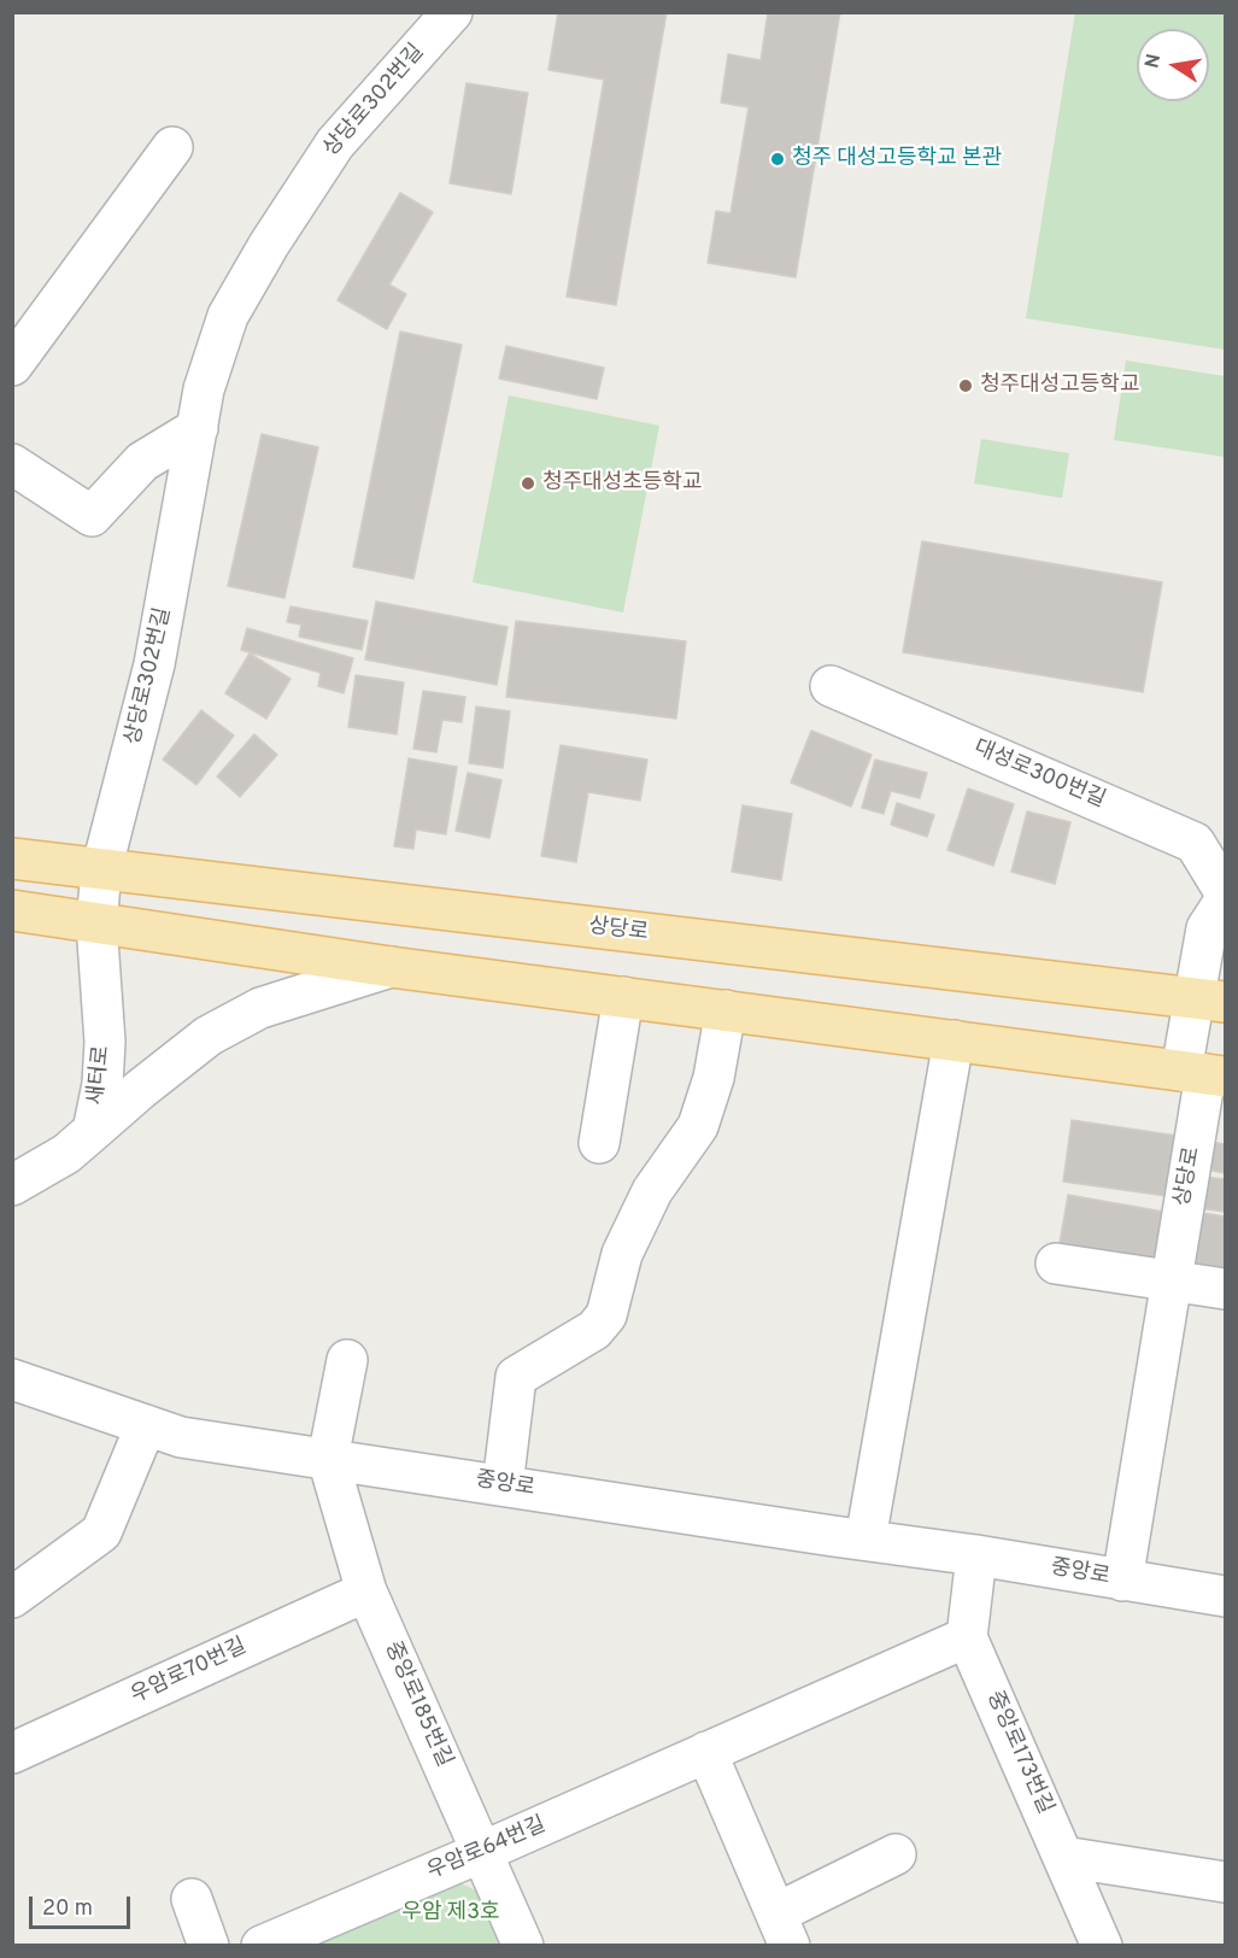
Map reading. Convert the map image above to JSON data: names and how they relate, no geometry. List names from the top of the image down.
{
  "streets": {
    "main road": ["상당로"],
    "street": [
      "상당로302번길",
      "대성로300번길",
      "새터로",
      "중앙로",
      "우암로70번길",
      "중앙로185번길",
      "중앙로173번길",
      "우암로64번길"
    ]
  },
  "crossings": [
    ["상당로302번길", "상당로"],
    ["상당로302번길", "새터로"],
    ["상당로", "중앙로"],
    ["중앙로", "중앙로185번길"],
    ["우암로70번길", "중앙로185번길"],
    ["중앙로185번길", "우암로64번길"],
    ["중앙로173번길", "우암로64번길"]
  ],
  "parks": ["우암 제3호"],
  "places": ["청주 대성고등학교 본관", "청주대성고등학교", "청주대성초등학교"],
  "scale_bar": "20 m",
  "north": "left"
}
